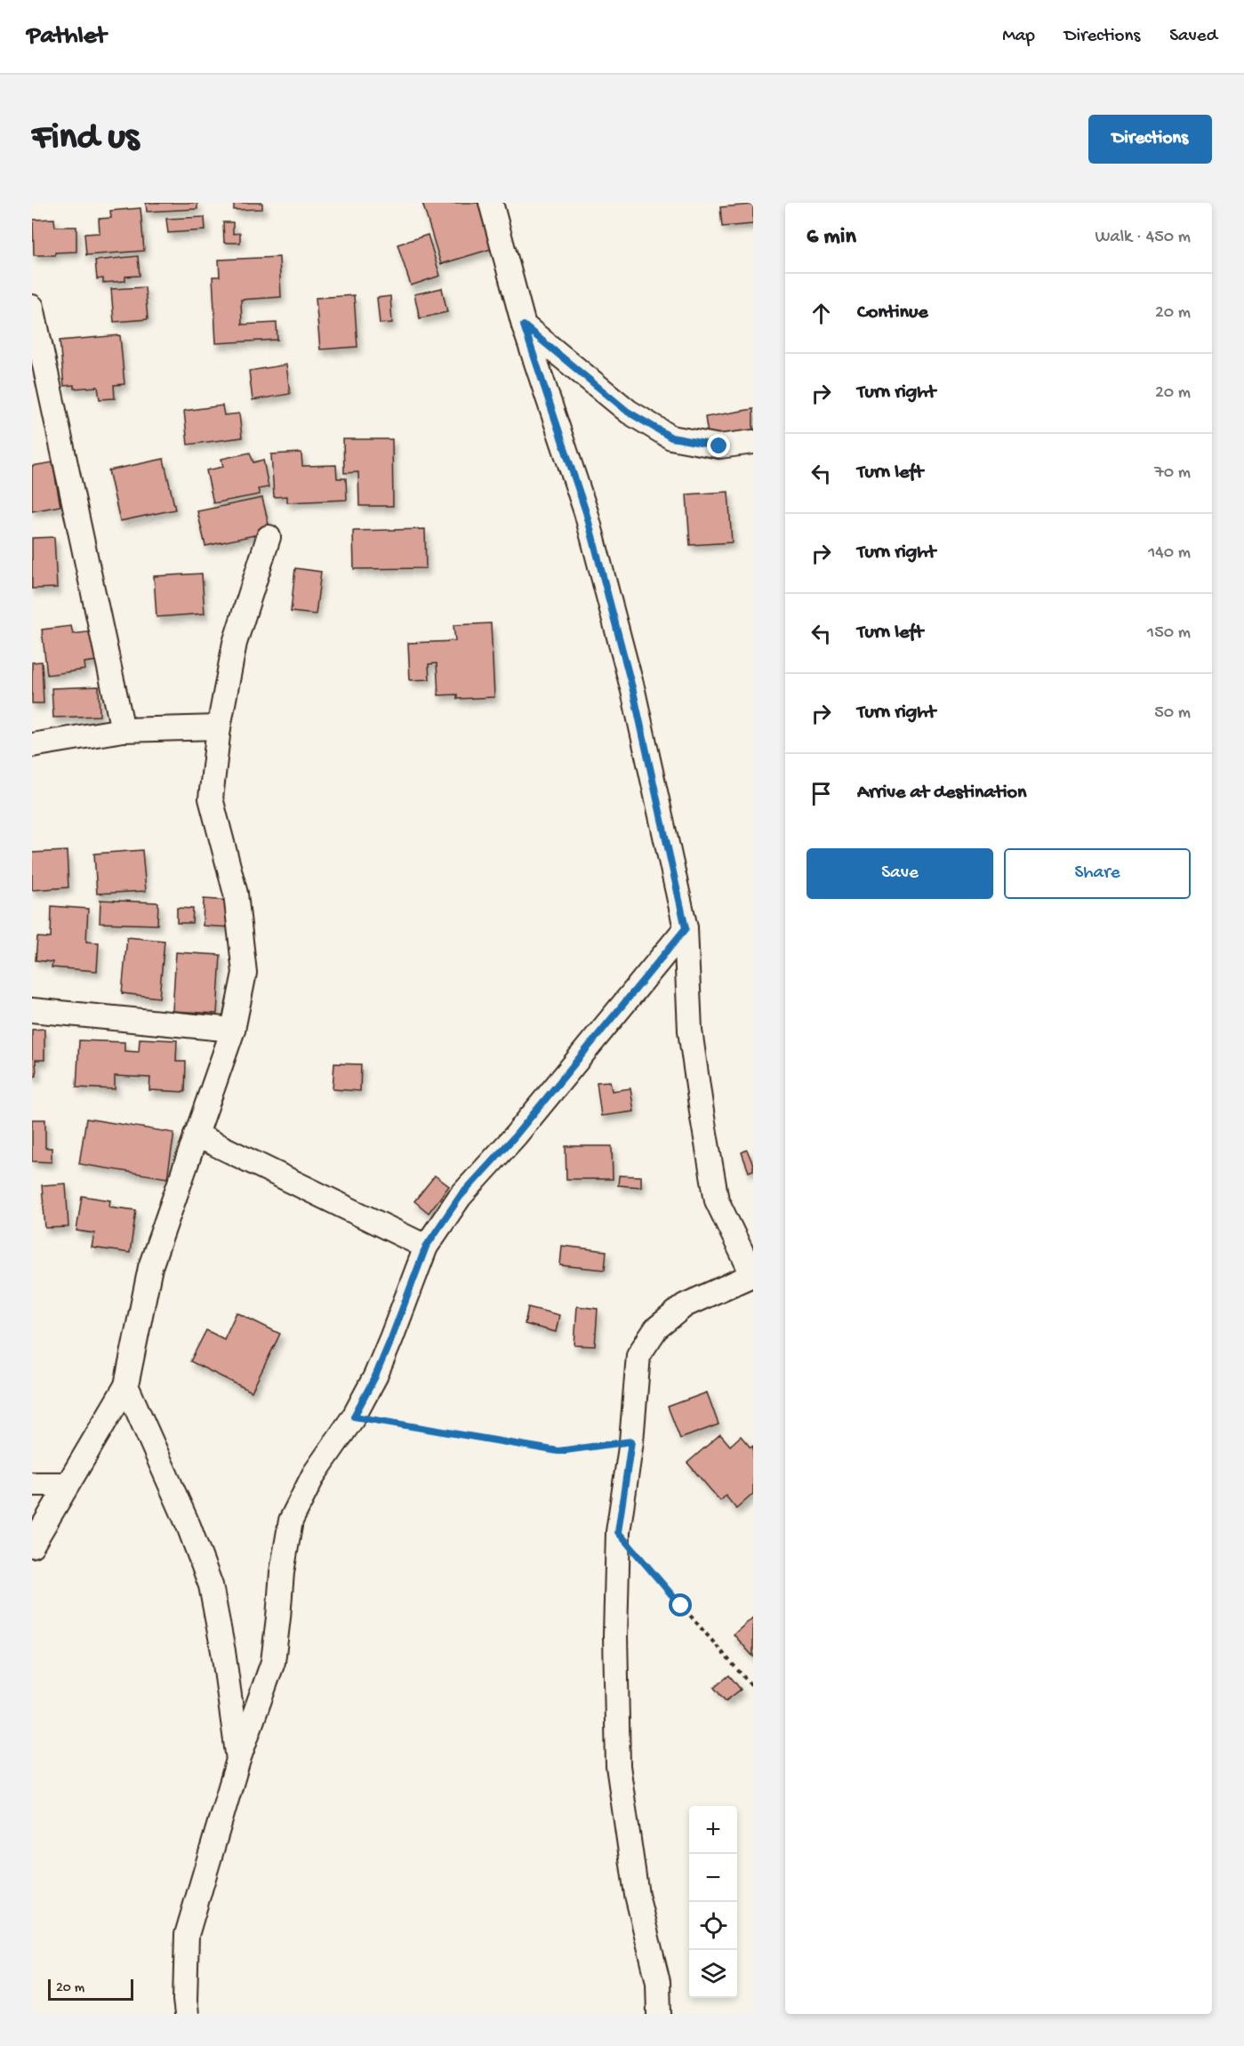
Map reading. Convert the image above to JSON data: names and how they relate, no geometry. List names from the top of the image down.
{
  "scale_bar": "20 m",
  "page": {
    "header": "Pathlet",
    "nav": ["Map", "Directions", "Saved"],
    "buttons": [
      "Directions",
      ["Save", "Share"]
    ],
    "title": "Find us",
    "heading": ["6 min", "Walk · 450 m"],
    "list": [
      ["Continue", "20 m"],
      ["Turn right", "20 m"],
      ["Turn left", "70 m"],
      ["Turn right", "140 m"],
      ["Turn left", "150 m"],
      ["Turn right", "50 m"],
      "Arrive at destination"
    ],
    "map_buttons": ["+", "−"],
    "scale": "20 m"
  }
}
